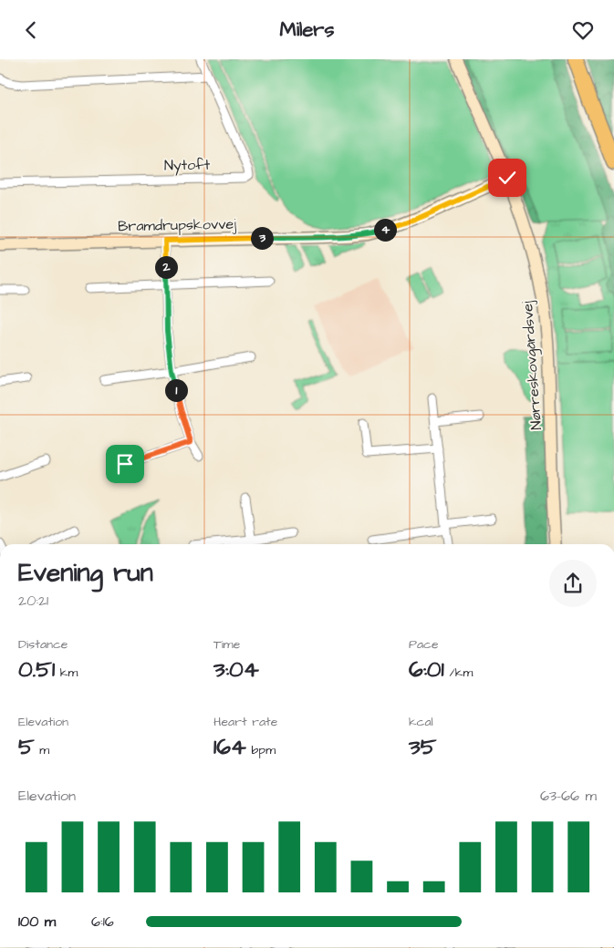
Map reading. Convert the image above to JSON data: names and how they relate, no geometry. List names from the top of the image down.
{
  "streets": {
    "street": ["Nytoft", "Bramdrupskovvej", "Nørreskovgårdsvej"]
  },
  "crossings": [
    ["Bramdrupskovvej", "Nørreskovgårdsvej"]
  ],
  "page": {
    "header": "Milers",
    "pins": [
      "4",
      "3",
      "2",
      "1"
    ],
    "heading": ["Evening run", "20:21"],
    "stats": [
      ["Distance", "0.51 km"],
      ["Time", "3:04"],
      ["Pace", "6:01 /km"],
      ["Elevation", "5 m"],
      ["Heart rate", "164 bpm"],
      ["kcal", "35"]
    ],
    "chart": ["Elevation", "63–66 m"],
    "list": [
      {
        "name": "100 m",
        "note": "6:16"
      }
    ]
  }
}
